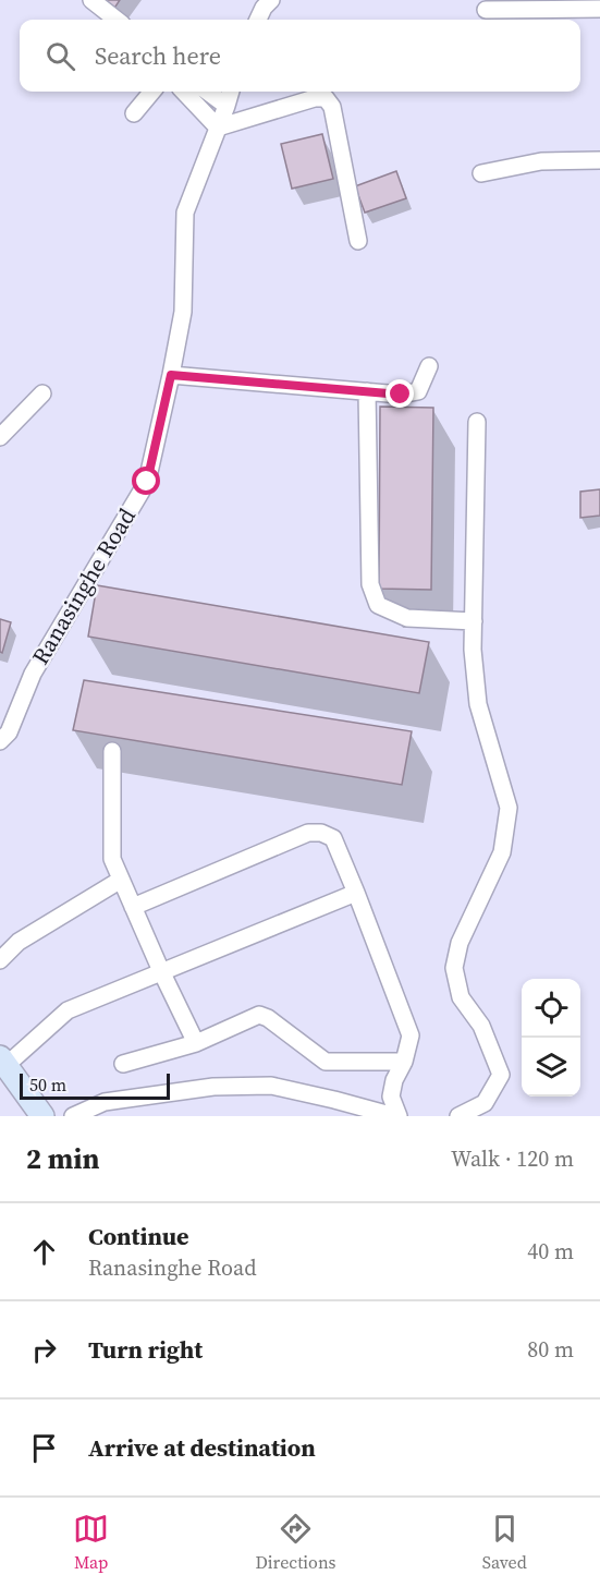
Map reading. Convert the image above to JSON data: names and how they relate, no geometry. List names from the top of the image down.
{
  "streets": {
    "street": ["Ranasinghe Road"]
  },
  "scale_bar": "50 m",
  "page": {
    "search": "Search here",
    "scale": "50 m",
    "heading": ["2 min", "Walk · 120 m"],
    "list": [
      ["Continue", "Ranasinghe Road", "40 m"],
      ["Turn right", "80 m"],
      "Arrive at destination"
    ],
    "nav": ["Map", "Directions", "Saved"]
  }
}
